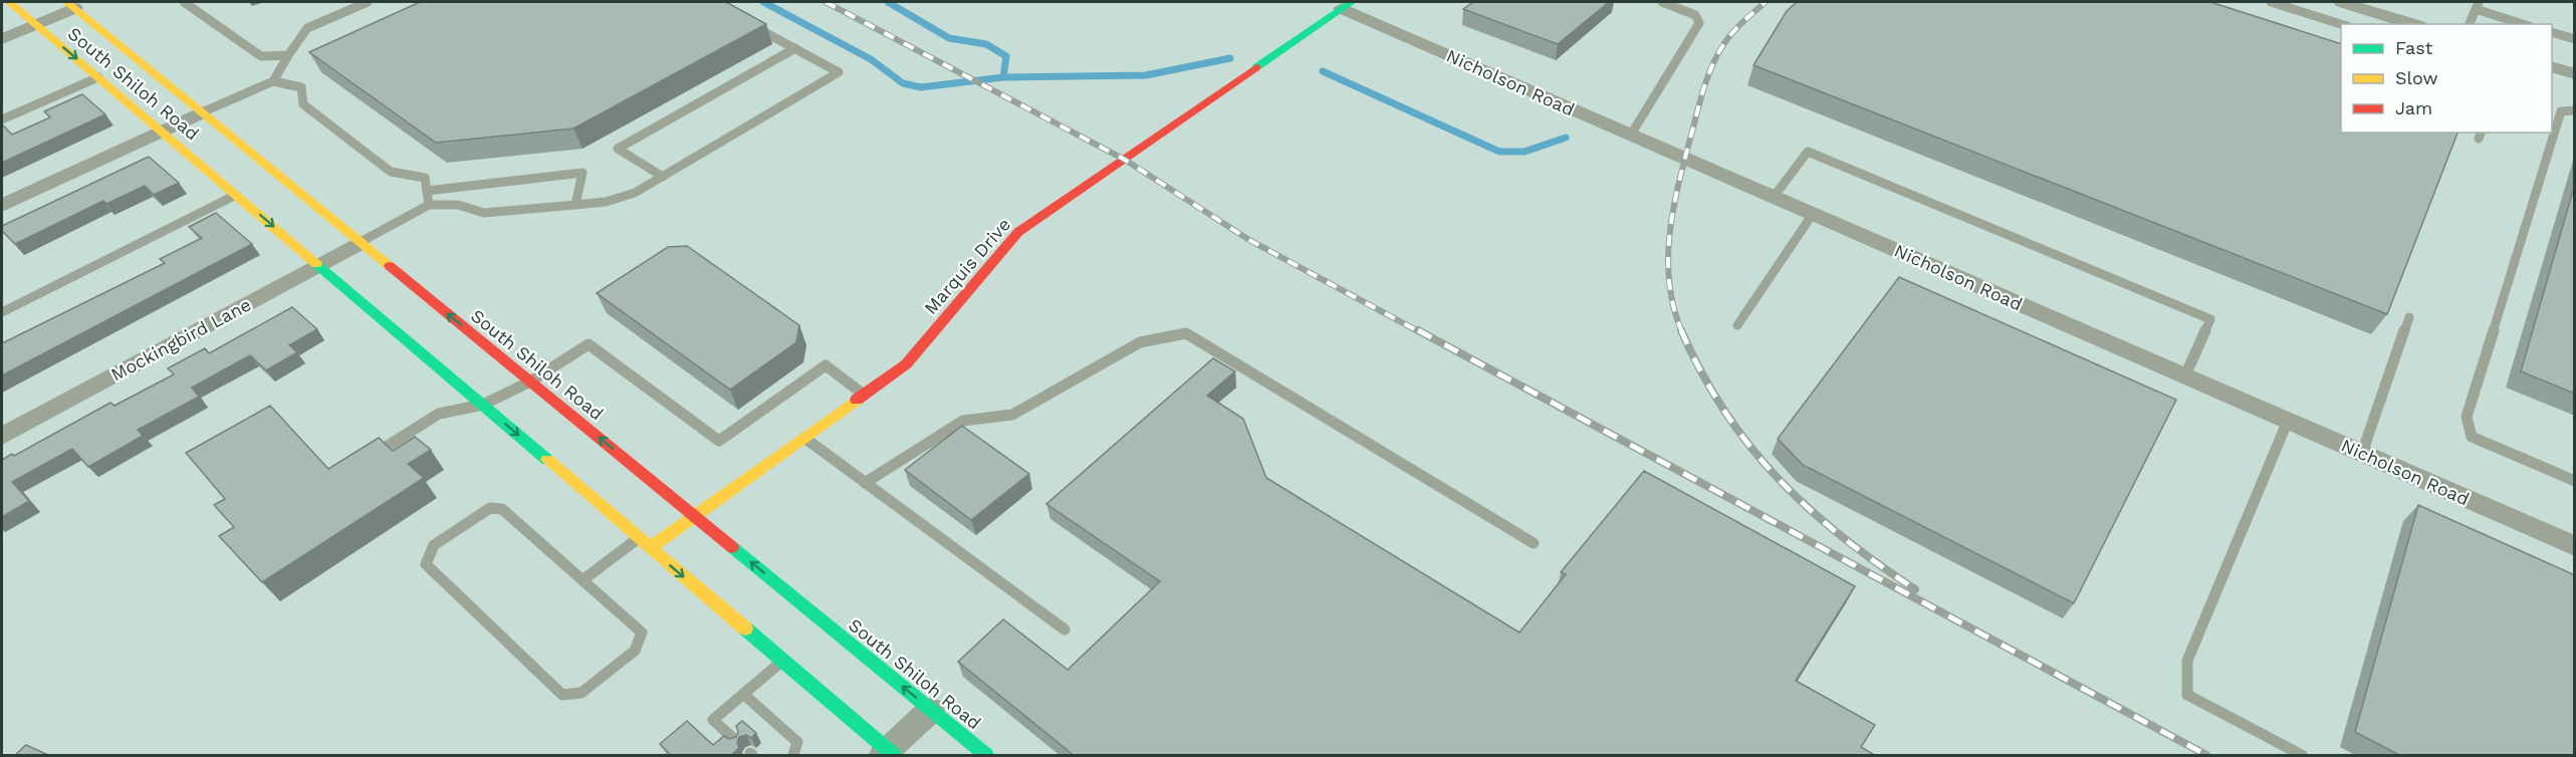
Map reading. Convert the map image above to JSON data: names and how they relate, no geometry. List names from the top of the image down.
{
  "streets": {
    "main road": ["South Shiloh Road", "Marquis Drive"],
    "street": ["Nicholson Road", "Mockingbird Lane"]
  },
  "crossings": [
    ["Nicholson Road", "Marquis Drive"],
    ["South Shiloh Road", "Marquis Drive"],
    ["South Shiloh Road", "Mockingbird Lane"]
  ],
  "legend": ["Fast", "Slow", "Jam"]
}
